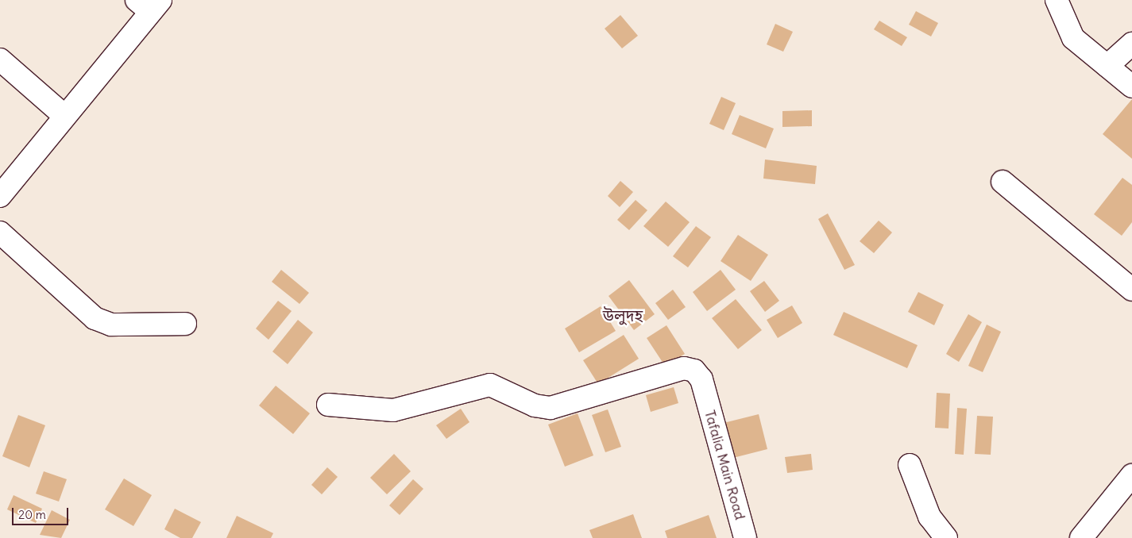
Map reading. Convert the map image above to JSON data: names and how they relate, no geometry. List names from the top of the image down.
{
  "streets": {
    "street": ["Tafalia Main Road"]
  },
  "districts": ["উলুদহ"],
  "scale_bar": "20 m"
}
